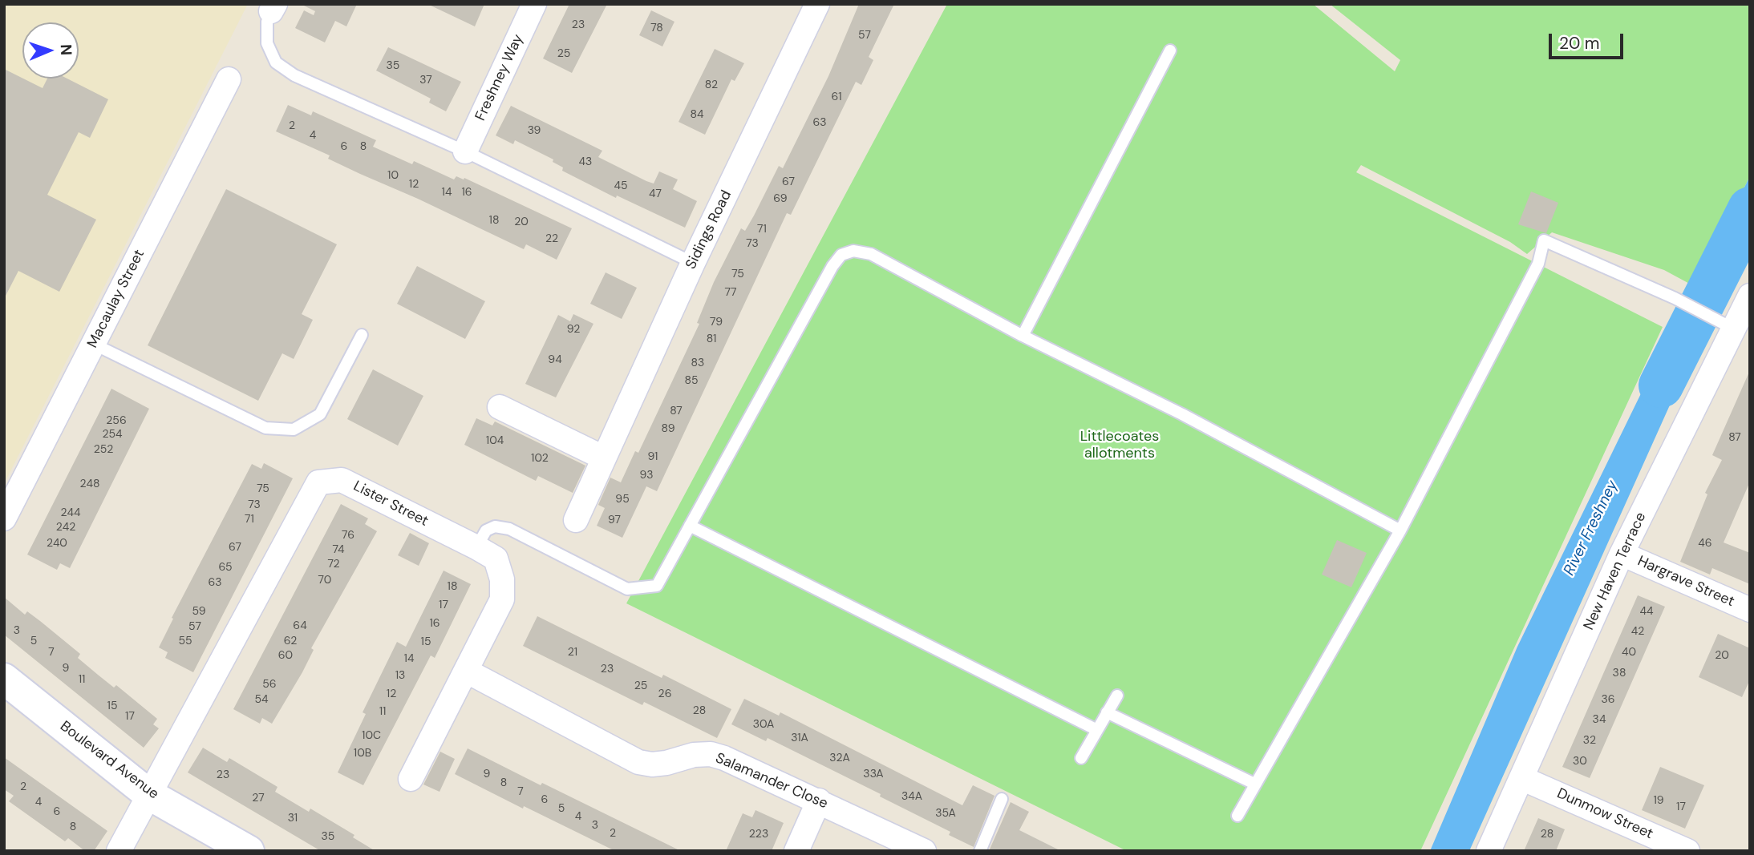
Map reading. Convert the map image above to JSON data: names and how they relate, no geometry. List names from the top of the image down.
{
  "streets": {
    "street": [
      "Freshney Way",
      "Sidings Road",
      "Macaulay Street",
      "Lister Street",
      "New Haven Terrace",
      "Hargrave Street",
      "Boulevard Avenue",
      "Salamander Close",
      "Dunmow Street"
    ]
  },
  "crossings": [
    ["Lister Street", "Boulevard Avenue"],
    ["Lister Street", "Salamander Close"],
    ["New Haven Terrace", "Hargrave Street"],
    ["New Haven Terrace", "Dunmow Street"]
  ],
  "water": ["River Freshney"],
  "parks": ["Littlecoates allotments"],
  "house_numbers": [
    "23",
    "78",
    "57",
    "25",
    "35",
    "37",
    "82",
    "61",
    "84",
    "63",
    "2",
    "39",
    "4",
    "6",
    "8",
    "43",
    "10",
    "67",
    "12",
    "45",
    "14",
    "16",
    "47",
    "69",
    "18",
    "20",
    "71",
    "22",
    "73",
    "75",
    "77",
    "79",
    "92",
    "81",
    "94",
    "83",
    "85",
    "87",
    "256",
    "89",
    "254",
    "87",
    "104",
    "252",
    "91",
    "102",
    "93",
    "248",
    "75",
    "95",
    "73",
    "244",
    "71",
    "97",
    "242",
    "76",
    "240",
    "46",
    "67",
    "74",
    "72",
    "65",
    "70",
    "63",
    "18",
    "17",
    "59",
    "44",
    "16",
    "64",
    "57",
    "3",
    "42",
    "5",
    "55",
    "62",
    "15",
    "7",
    "21",
    "40",
    "60",
    "20",
    "14",
    "9",
    "23",
    "38",
    "13",
    "11",
    "56",
    "25",
    "12",
    "26",
    "54",
    "36",
    "15",
    "28",
    "11",
    "17",
    "34",
    "30A",
    "10C",
    "31A",
    "32",
    "10B",
    "32A",
    "30",
    "9",
    "33A",
    "23",
    "8",
    "2",
    "7",
    "34A",
    "27",
    "6",
    "19",
    "4",
    "17",
    "5",
    "6",
    "35A",
    "4",
    "31",
    "3",
    "8",
    "2",
    "223",
    "28",
    "35"
  ],
  "scale_bar": "20 m",
  "north": "right"
}
